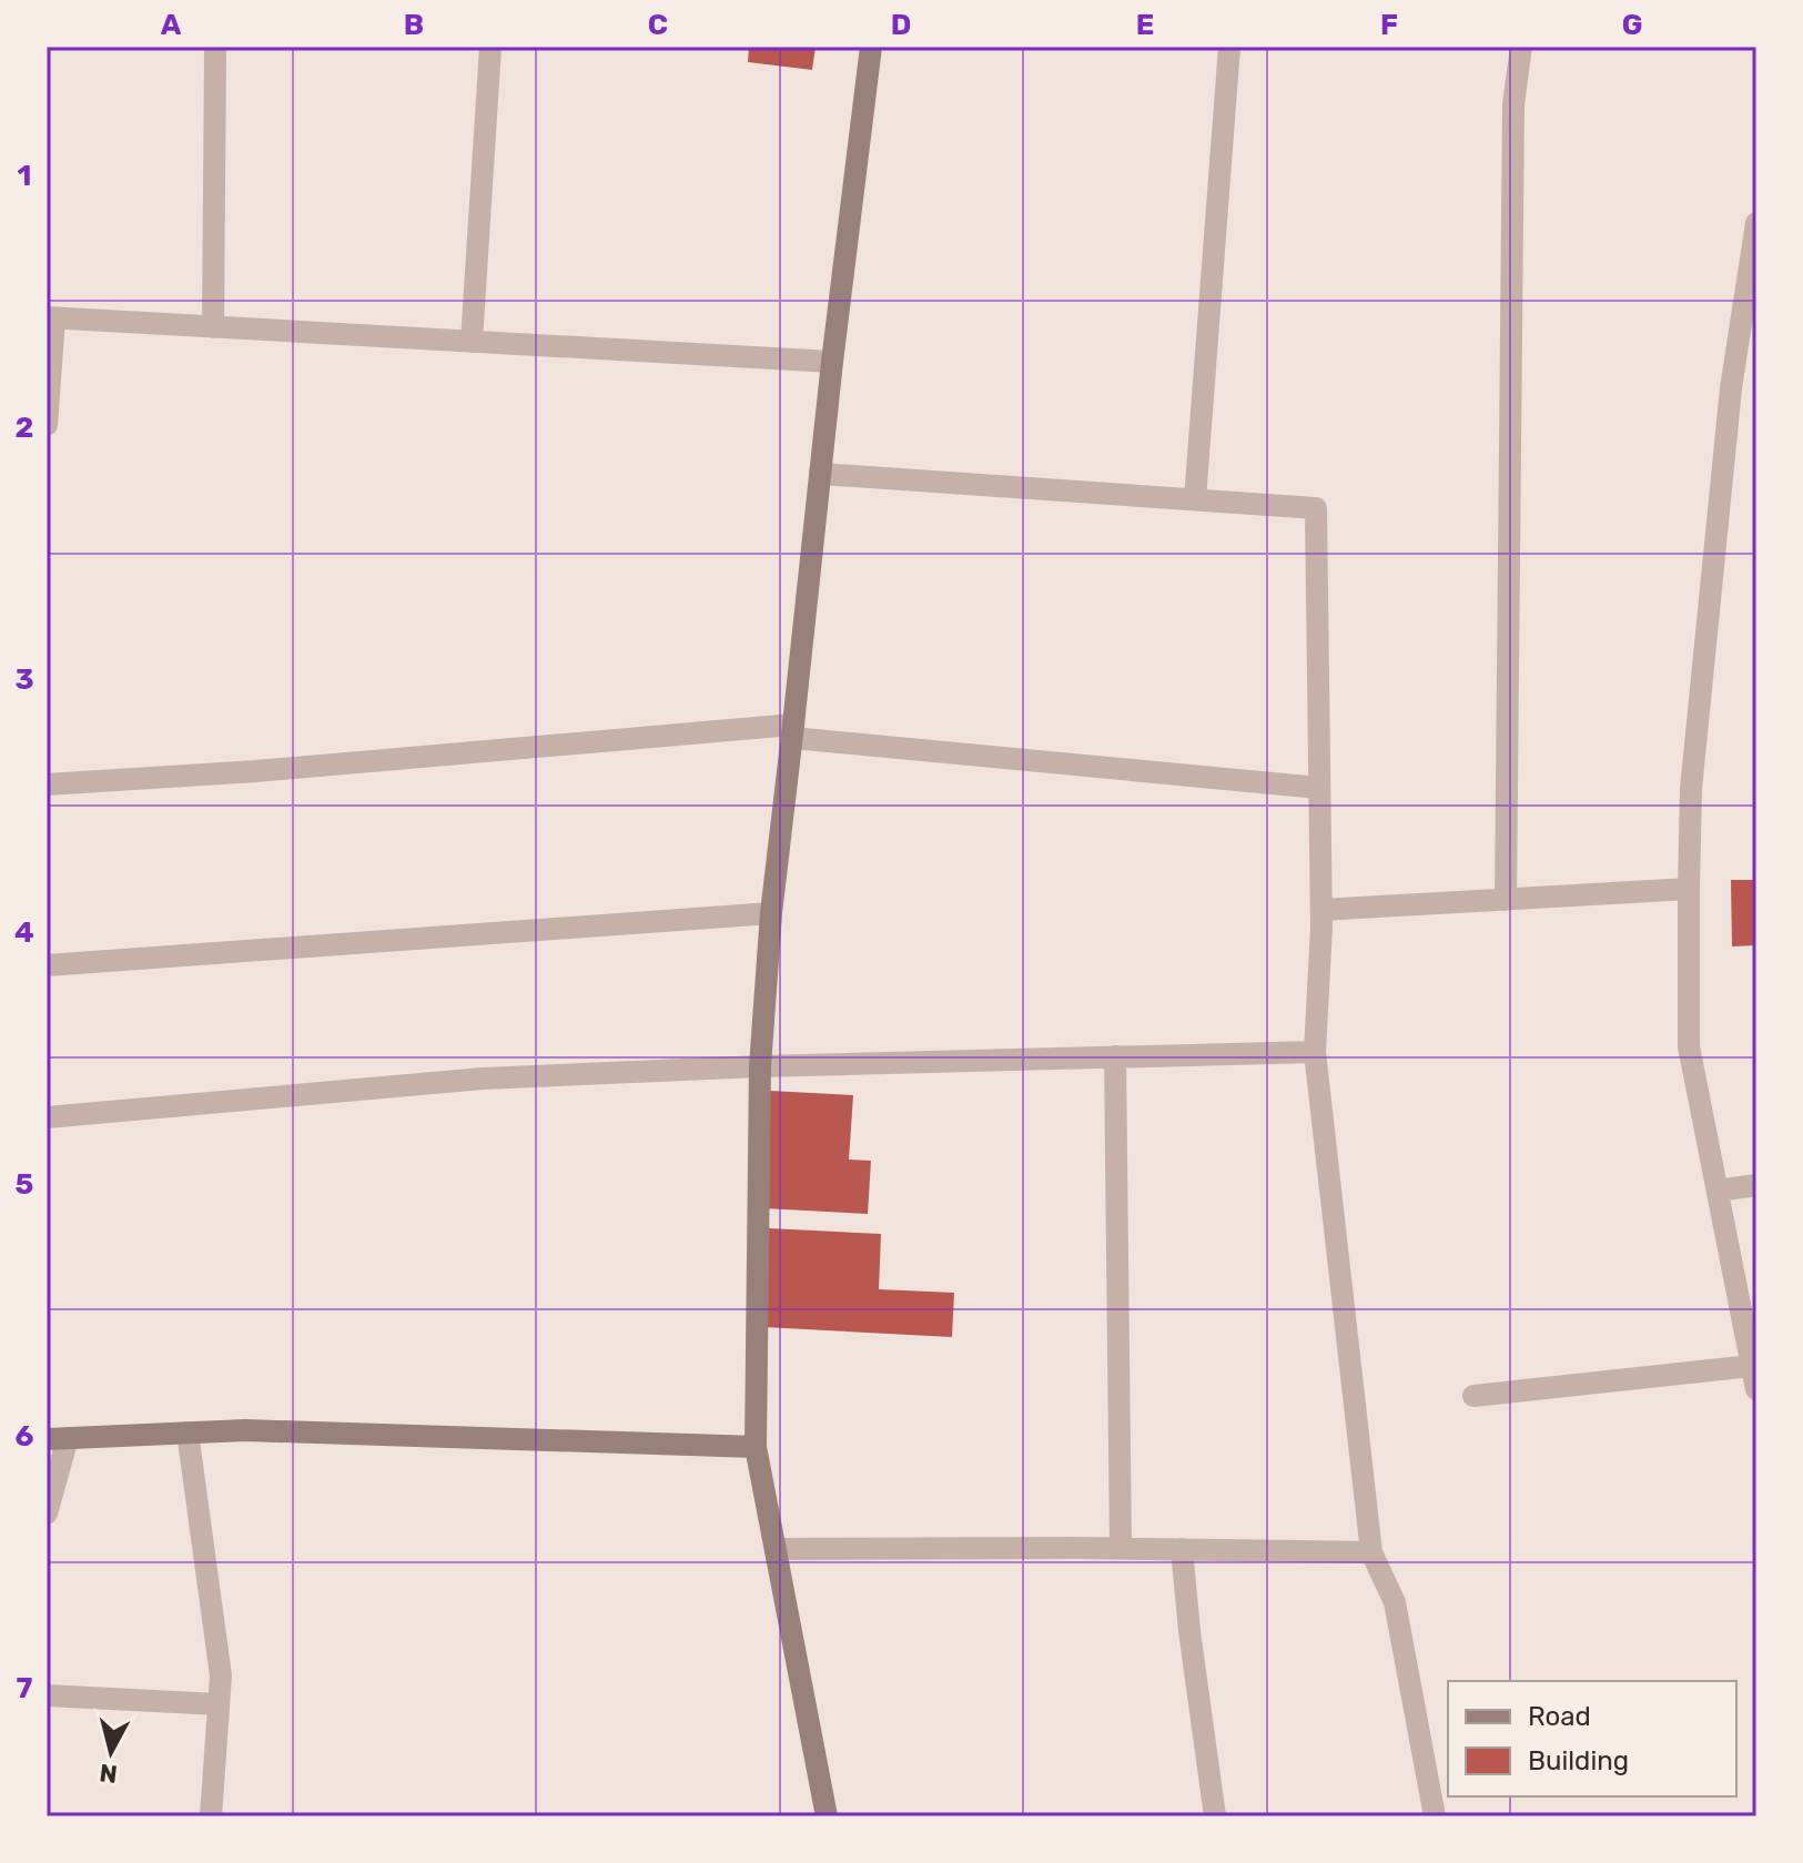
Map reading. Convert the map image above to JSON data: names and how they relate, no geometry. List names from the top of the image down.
{
  "legend": ["Road", "Building"],
  "north": "bottom",
  "grid": {
    "columns": [
      "A",
      "B",
      "C",
      "D",
      "E",
      "F",
      "G"
    ],
    "rows": [
      "1",
      "2",
      "3",
      "4",
      "5",
      "6",
      "7"
    ]
  }
}
